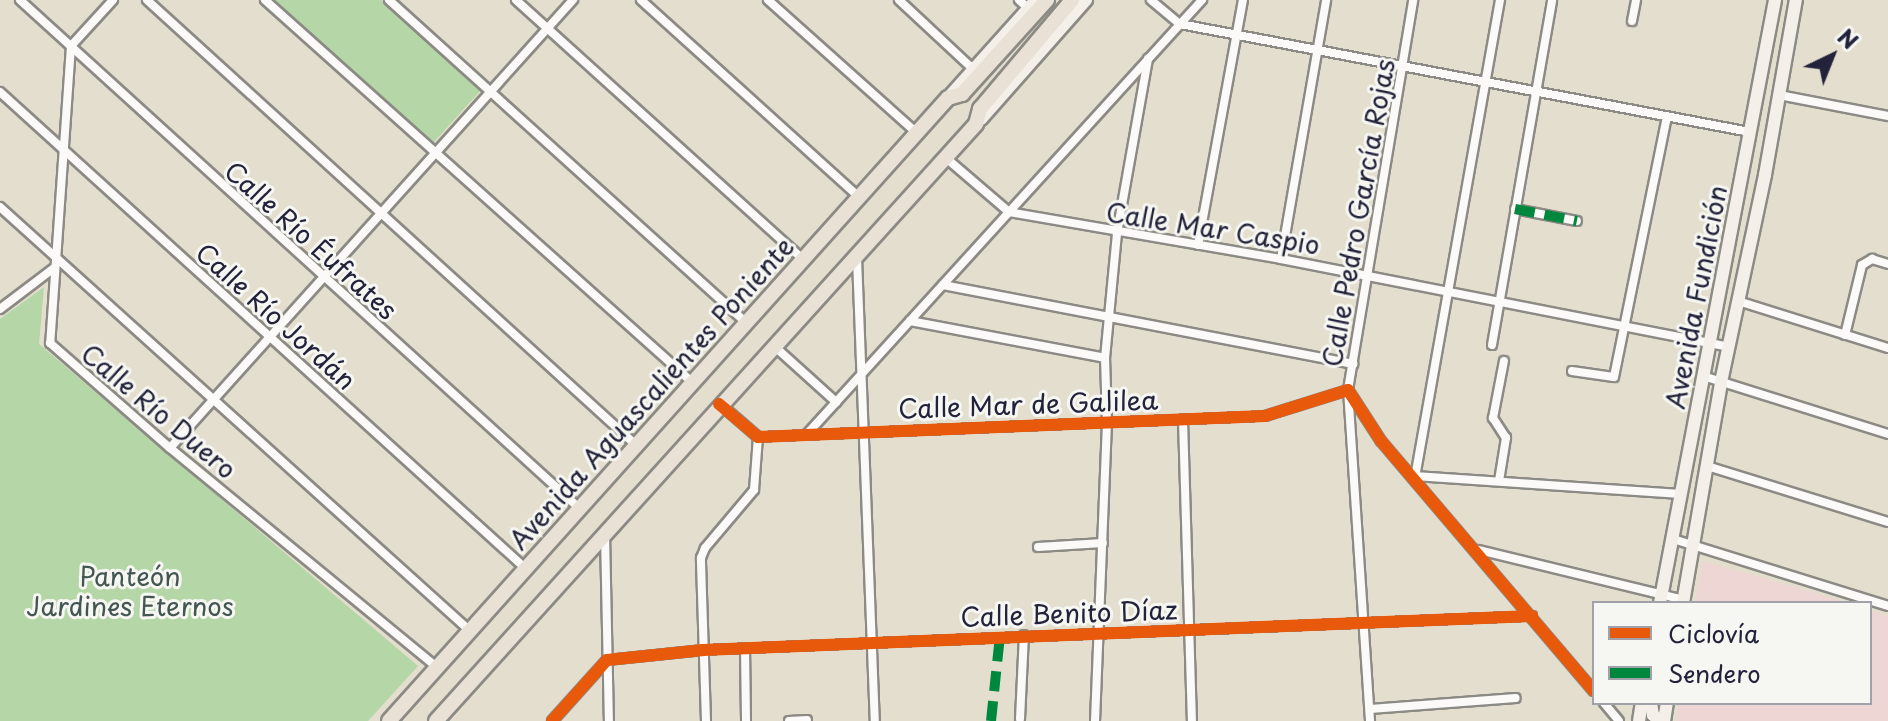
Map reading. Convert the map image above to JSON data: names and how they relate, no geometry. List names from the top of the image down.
{
  "streets": {
    "main road": ["Avenida Aguascalientes Poniente"],
    "street": [
      "Calle Pedro García Rojas",
      "Calle Mar Caspio",
      "Calle Río Éufrates",
      "Avenida Fundición",
      "Calle Río Jordán",
      "Calle Mar de Galilea",
      "Calle Río Duero",
      "Calle Benito Díaz"
    ]
  },
  "crossings": [
    ["Calle Pedro García Rojas", "Calle Mar Caspio"],
    ["Calle Pedro García Rojas", "Calle Mar de Galilea"],
    ["Calle Pedro García Rojas", "Calle Benito Díaz"],
    ["Calle Mar Caspio", "Avenida Fundición"],
    ["Calle Río Éufrates", "Avenida Aguascalientes Poniente"],
    ["Calle Río Éufrates", "Calle Río Duero"],
    ["Calle Río Jordán", "Avenida Aguascalientes Poniente"],
    ["Calle Río Jordán", "Calle Río Duero"],
    ["Avenida Aguascalientes Poniente", "Calle Río Duero"]
  ],
  "parks": ["Panteón Jardines Eternos"],
  "legend": ["Ciclovía", "Sendero"],
  "north": "top right"
}
